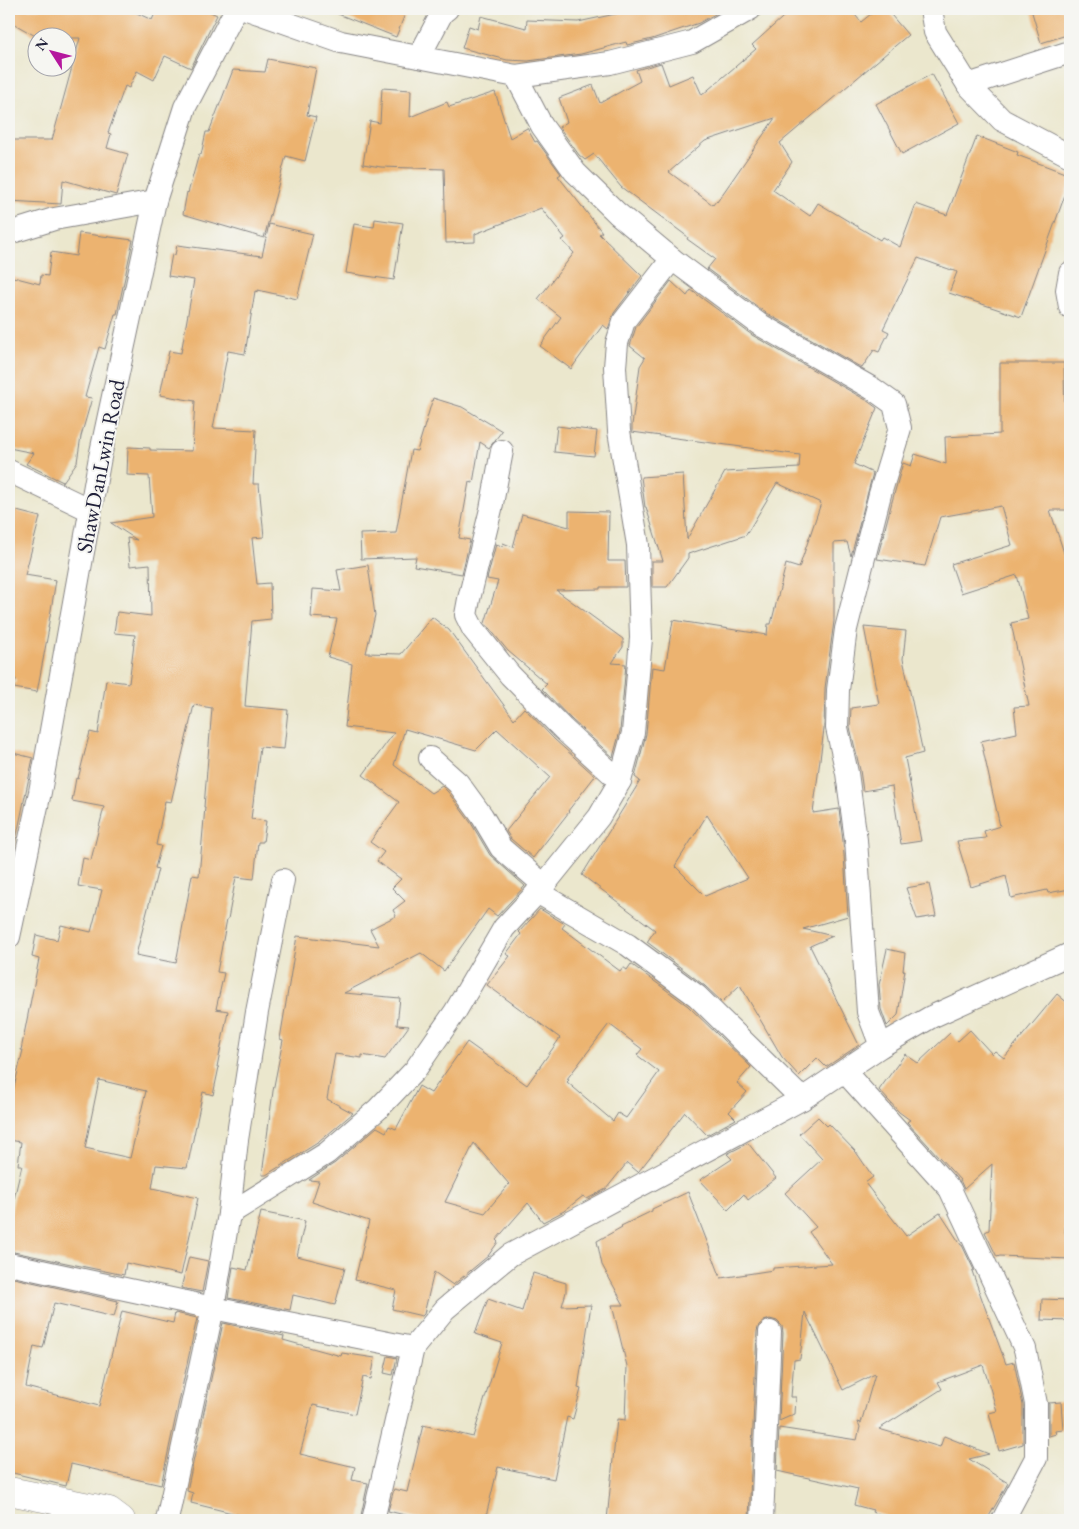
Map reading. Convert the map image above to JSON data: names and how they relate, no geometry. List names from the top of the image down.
{
  "streets": {
    "street": ["ShawDanLwin Road"]
  },
  "north": "top left"
}
